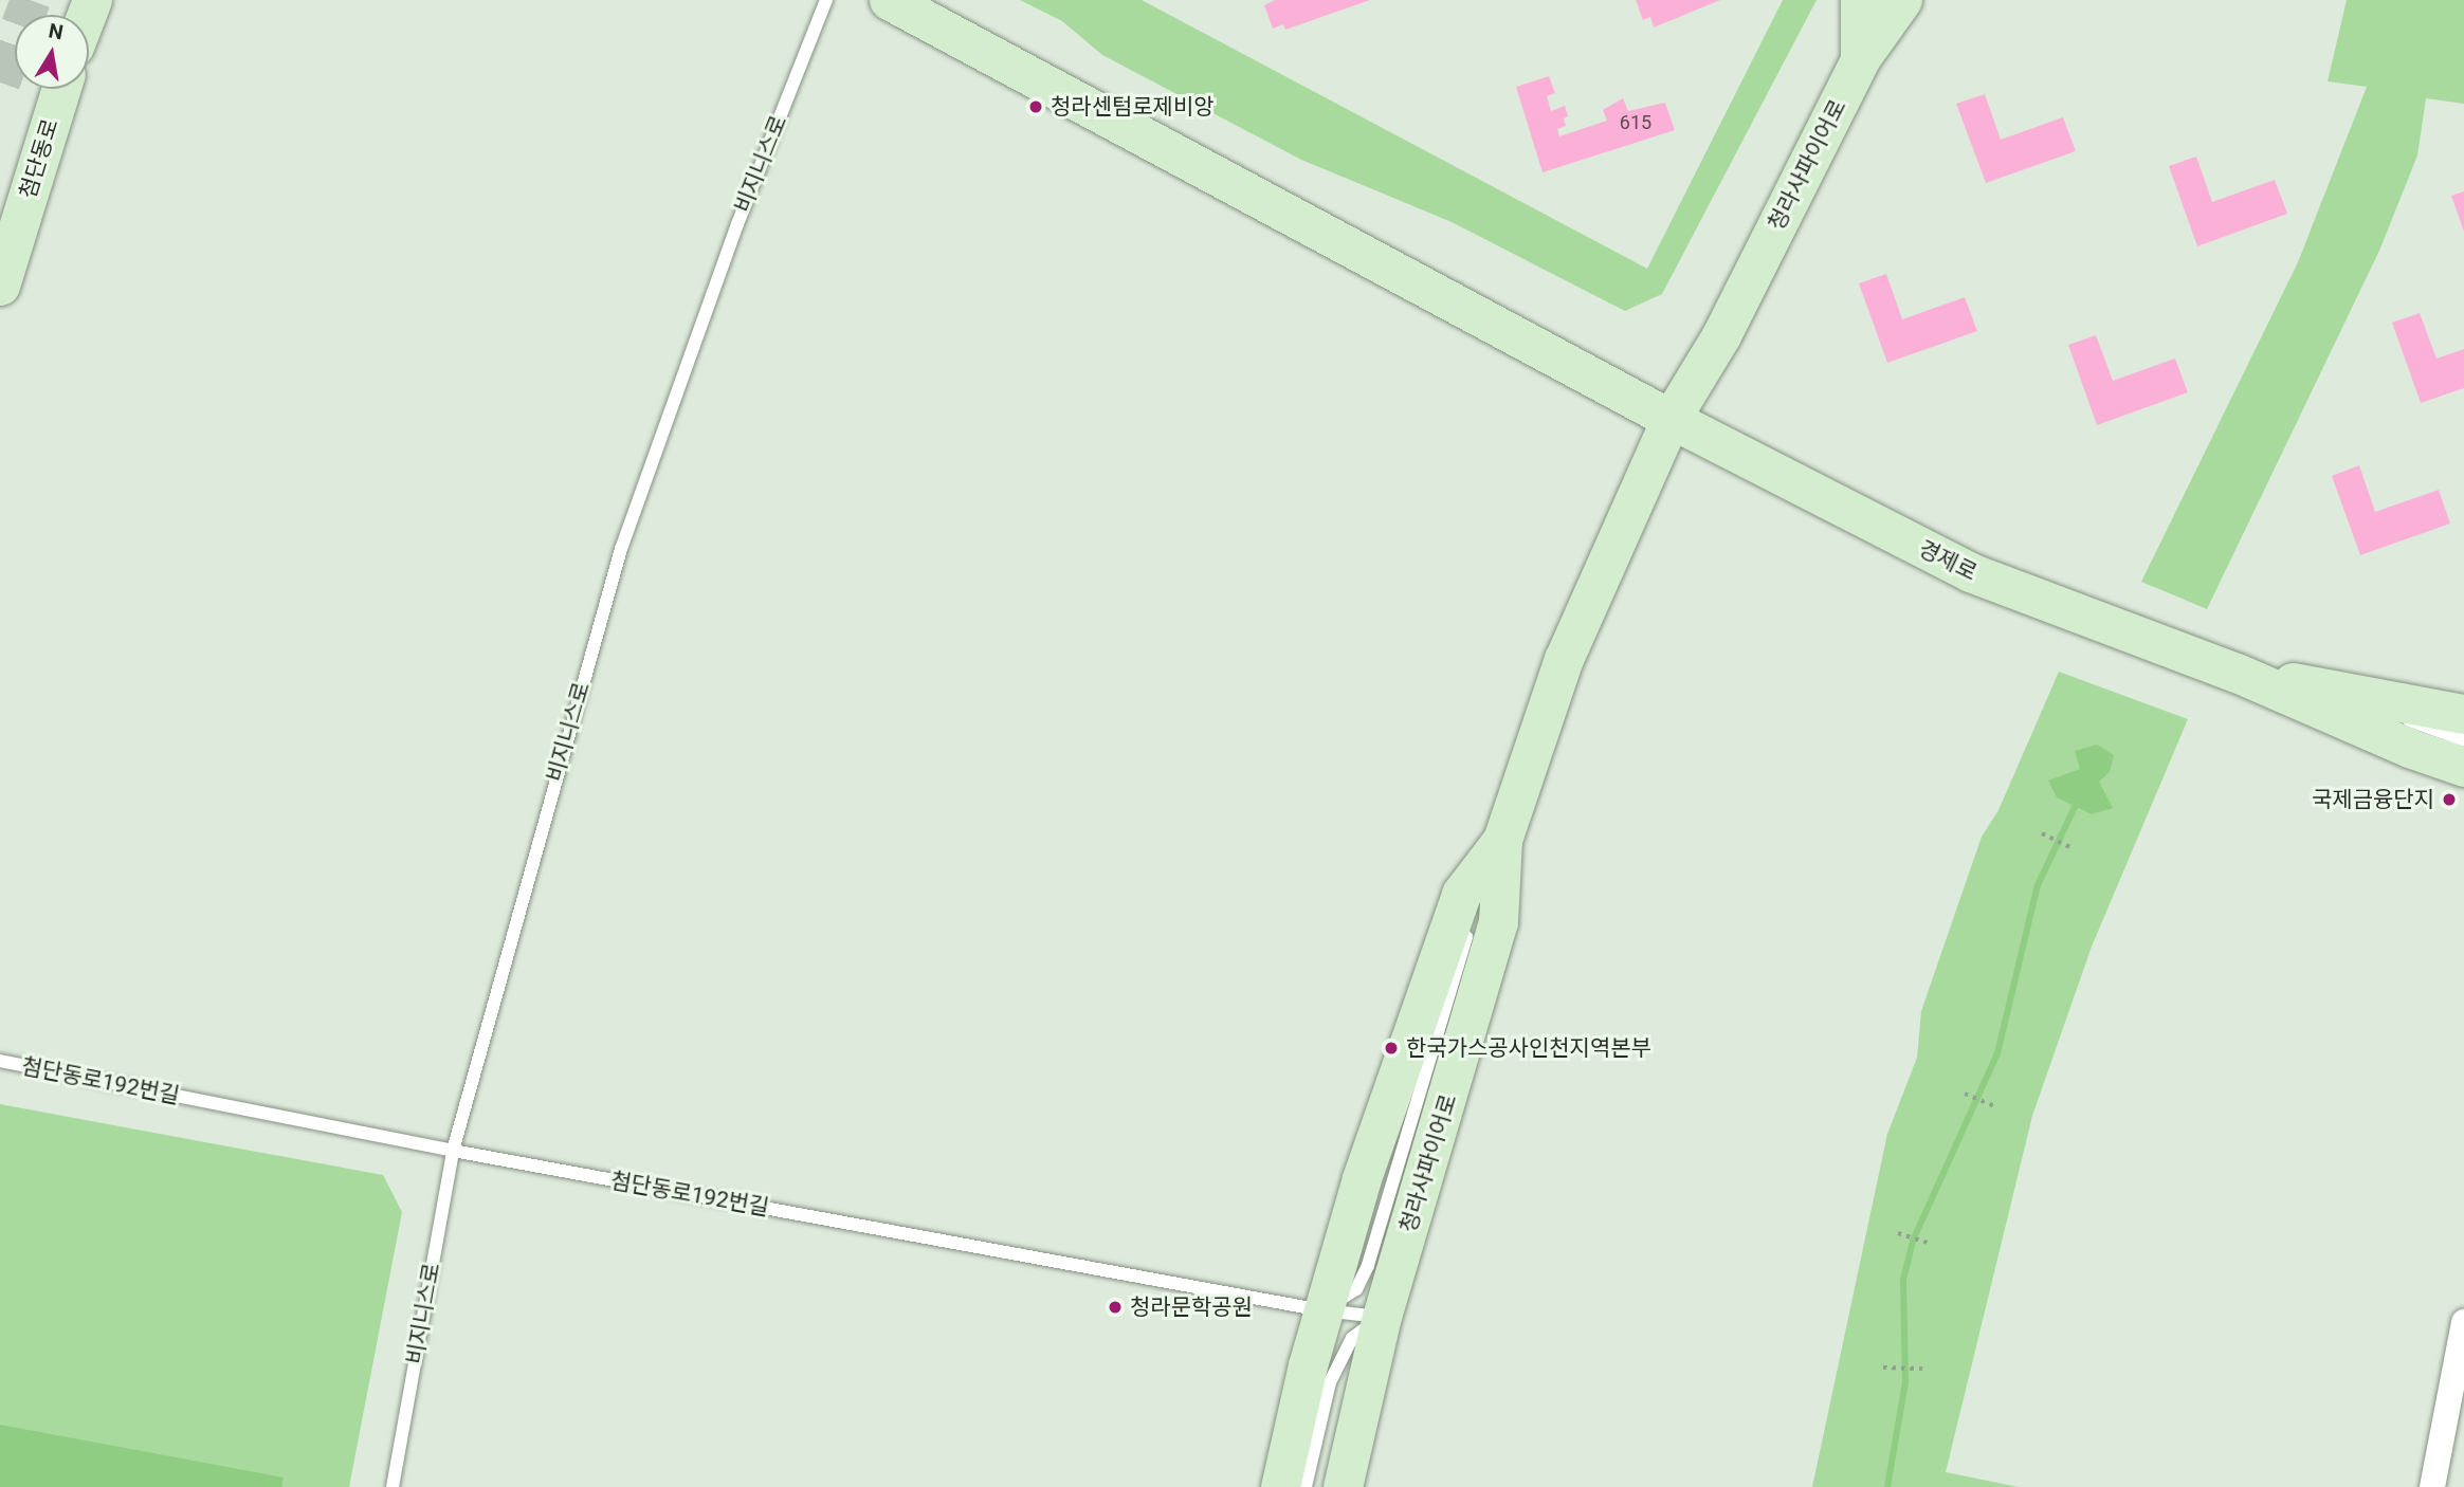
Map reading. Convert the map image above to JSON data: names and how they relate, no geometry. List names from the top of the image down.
{
  "streets": {
    "main road": ["첨단동로", "청라사파이어로", "경제로"],
    "lane": ["비지니스로", "첨단동로192번길"]
  },
  "crossings": [
    ["비지니스로", "첨단동로192번길"],
    ["청라사파이어로", "경제로"],
    ["청라사파이어로", "첨단동로192번길"]
  ],
  "places": [
    "청라센텀로제비앙",
    "국제금융단지",
    "한국가스공사인천지역본부",
    "청라문학공원"
  ],
  "house_numbers": ["615"],
  "north": "top"
}
